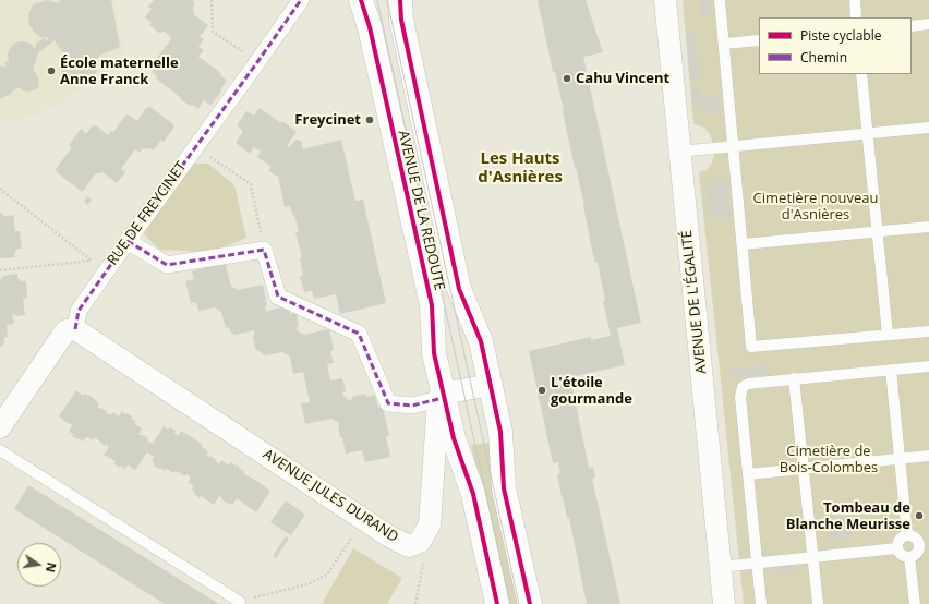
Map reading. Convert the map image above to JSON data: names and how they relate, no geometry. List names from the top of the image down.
{
  "streets": {
    "main road": ["AVENUE DE LA REDOUTE"],
    "street": ["RUE DE FREYCINET", "AVENUE DE L'ÉGALITÉ", "AVENUE JULES DURAND"]
  },
  "crossings": [
    ["AVENUE DE LA REDOUTE", "AVENUE JULES DURAND"],
    ["RUE DE FREYCINET", "AVENUE JULES DURAND"]
  ],
  "districts": ["Les Hauts d'Asnières"],
  "parks": ["Cimetière nouveau d'Asnières", "Cimetière de Bois-Colombes"],
  "places": [
    "École maternelle Anne Franck",
    "Cahu Vincent",
    "Freycinet",
    "L'étoile gourmande",
    "Tombeau de Blanche Meurisse"
  ],
  "legend": ["Piste cyclable", "Chemin"],
  "north": "right"
}
